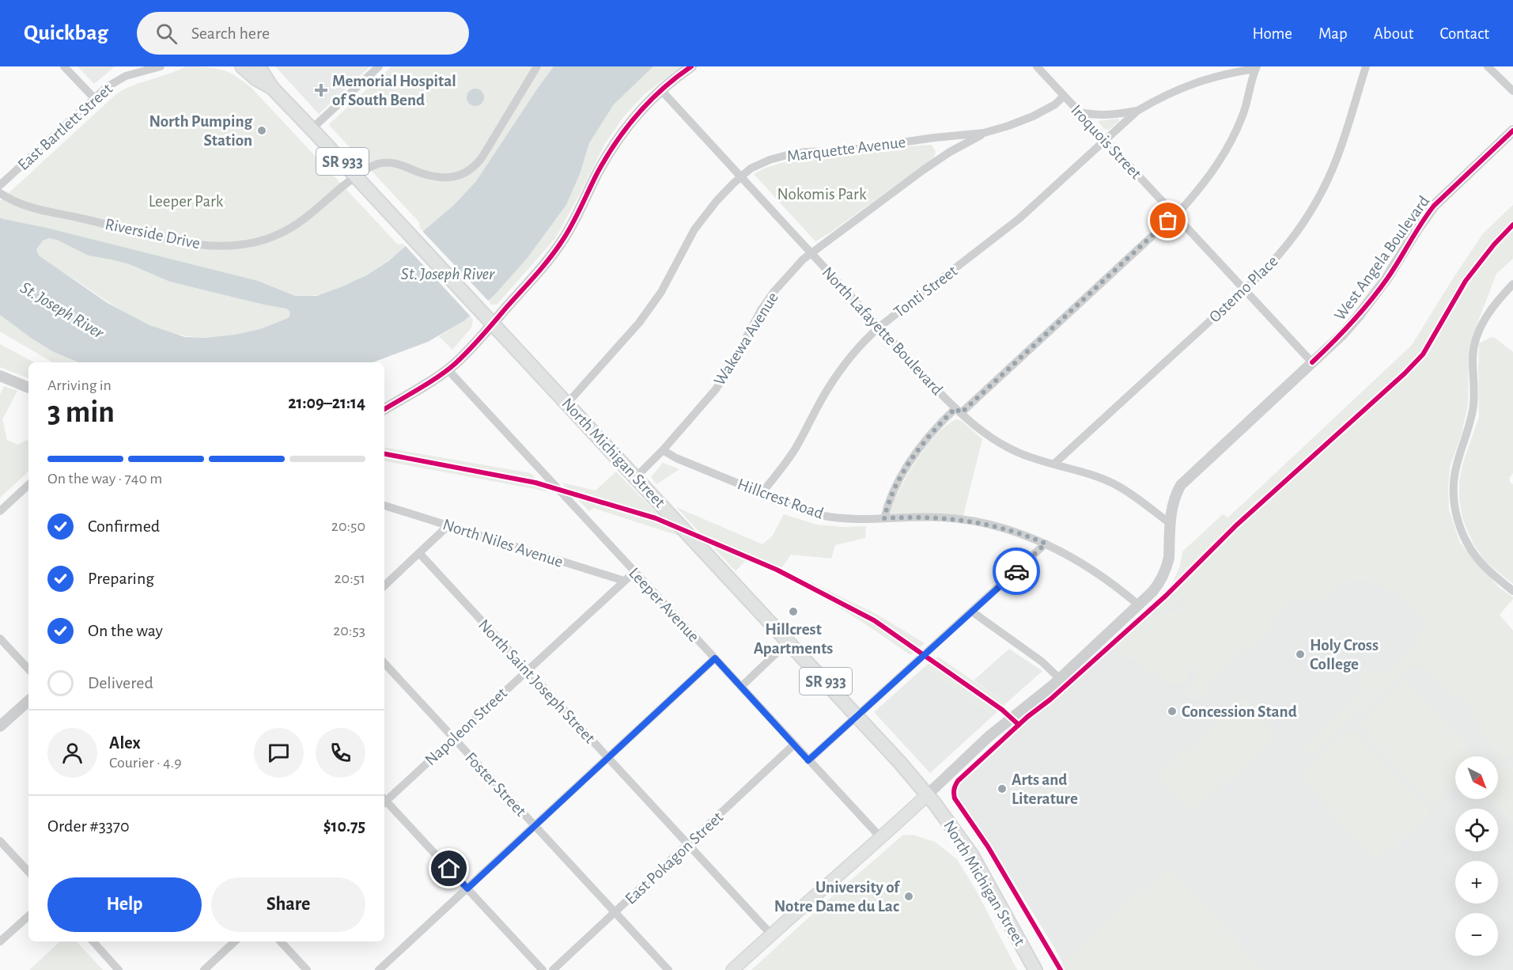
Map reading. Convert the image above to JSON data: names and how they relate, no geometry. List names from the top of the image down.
{
  "streets": {
    "main road": ["SR 933", "North Michigan Street"],
    "street": [
      "East Bartlett Street",
      "Iroquois Street",
      "Marquette Avenue",
      "Riverside Drive",
      "West Angela Boulevard",
      "Ostemo Place",
      "Tonti Street",
      "North Lafayette Boulevard",
      "Wakewa Avenue",
      "Hillcrest Road",
      "North Niles Avenue",
      "Leeper Avenue",
      "North Saint Joseph Street",
      "Napoleon Street",
      "Foster Street",
      "East Pokagon Street"
    ]
  },
  "crossings": [
    ["Iroquois Street", "Marquette Avenue"],
    ["Iroquois Street", "West Angela Boulevard"],
    ["Iroquois Street", "Ostemo Place"],
    ["Iroquois Street", "Tonti Street"],
    ["Marquette Avenue", "North Lafayette Boulevard"],
    ["Marquette Avenue", "Wakewa Avenue"],
    ["Marquette Avenue", "North Michigan Street"],
    ["Riverside Drive", "North Michigan Street"],
    ["West Angela Boulevard", "North Lafayette Boulevard"],
    ["West Angela Boulevard", "North Michigan Street"],
    ["West Angela Boulevard", "Hillcrest Road"],
    ["Ostemo Place", "North Lafayette Boulevard"],
    ["Tonti Street", "North Lafayette Boulevard"],
    ["Tonti Street", "Hillcrest Road"],
    ["North Lafayette Boulevard", "Wakewa Avenue"],
    ["Wakewa Avenue", "North Michigan Street"],
    ["Wakewa Avenue", "Hillcrest Road"],
    ["North Niles Avenue", "Napoleon Street"],
    ["Leeper Avenue", "Napoleon Street"],
    ["Leeper Avenue", "East Pokagon Street"],
    ["North Saint Joseph Street", "Napoleon Street"],
    ["North Saint Joseph Street", "East Pokagon Street"],
    ["Napoleon Street", "Foster Street"],
    ["Foster Street", "East Pokagon Street"]
  ],
  "water": ["St. Joseph River"],
  "parks": ["Nokomis Park", "Leeper Park"],
  "places": {
    "health": ["Memorial Hospital of South Bend"],
    "other": [
      "North Pumping Station",
      "Hillcrest Apartments",
      "Holy Cross College",
      "Concession Stand",
      "Arts and Literature",
      "University of Notre Dame du Lac"
    ]
  },
  "north": "bottom right",
  "page": {
    "header": "Quickbag",
    "search": "Search here",
    "nav": [
      "Home",
      "Map",
      "About",
      "Contact"
    ],
    "heading": ["3 min", "Arriving in", "21:09–21:14"],
    "panel": [
      "Alex",
      "Courier · 4.9",
      "Order #3370",
      "$10.75"
    ],
    "bar": "On the way · 740 m",
    "list": [
      ["Confirmed", "20:50"],
      ["Preparing", "20:51"],
      ["On the way", "20:53"],
      "Delivered"
    ],
    "map_buttons": ["+", "−"],
    "buttons": ["Help", "Share"]
  }
}
